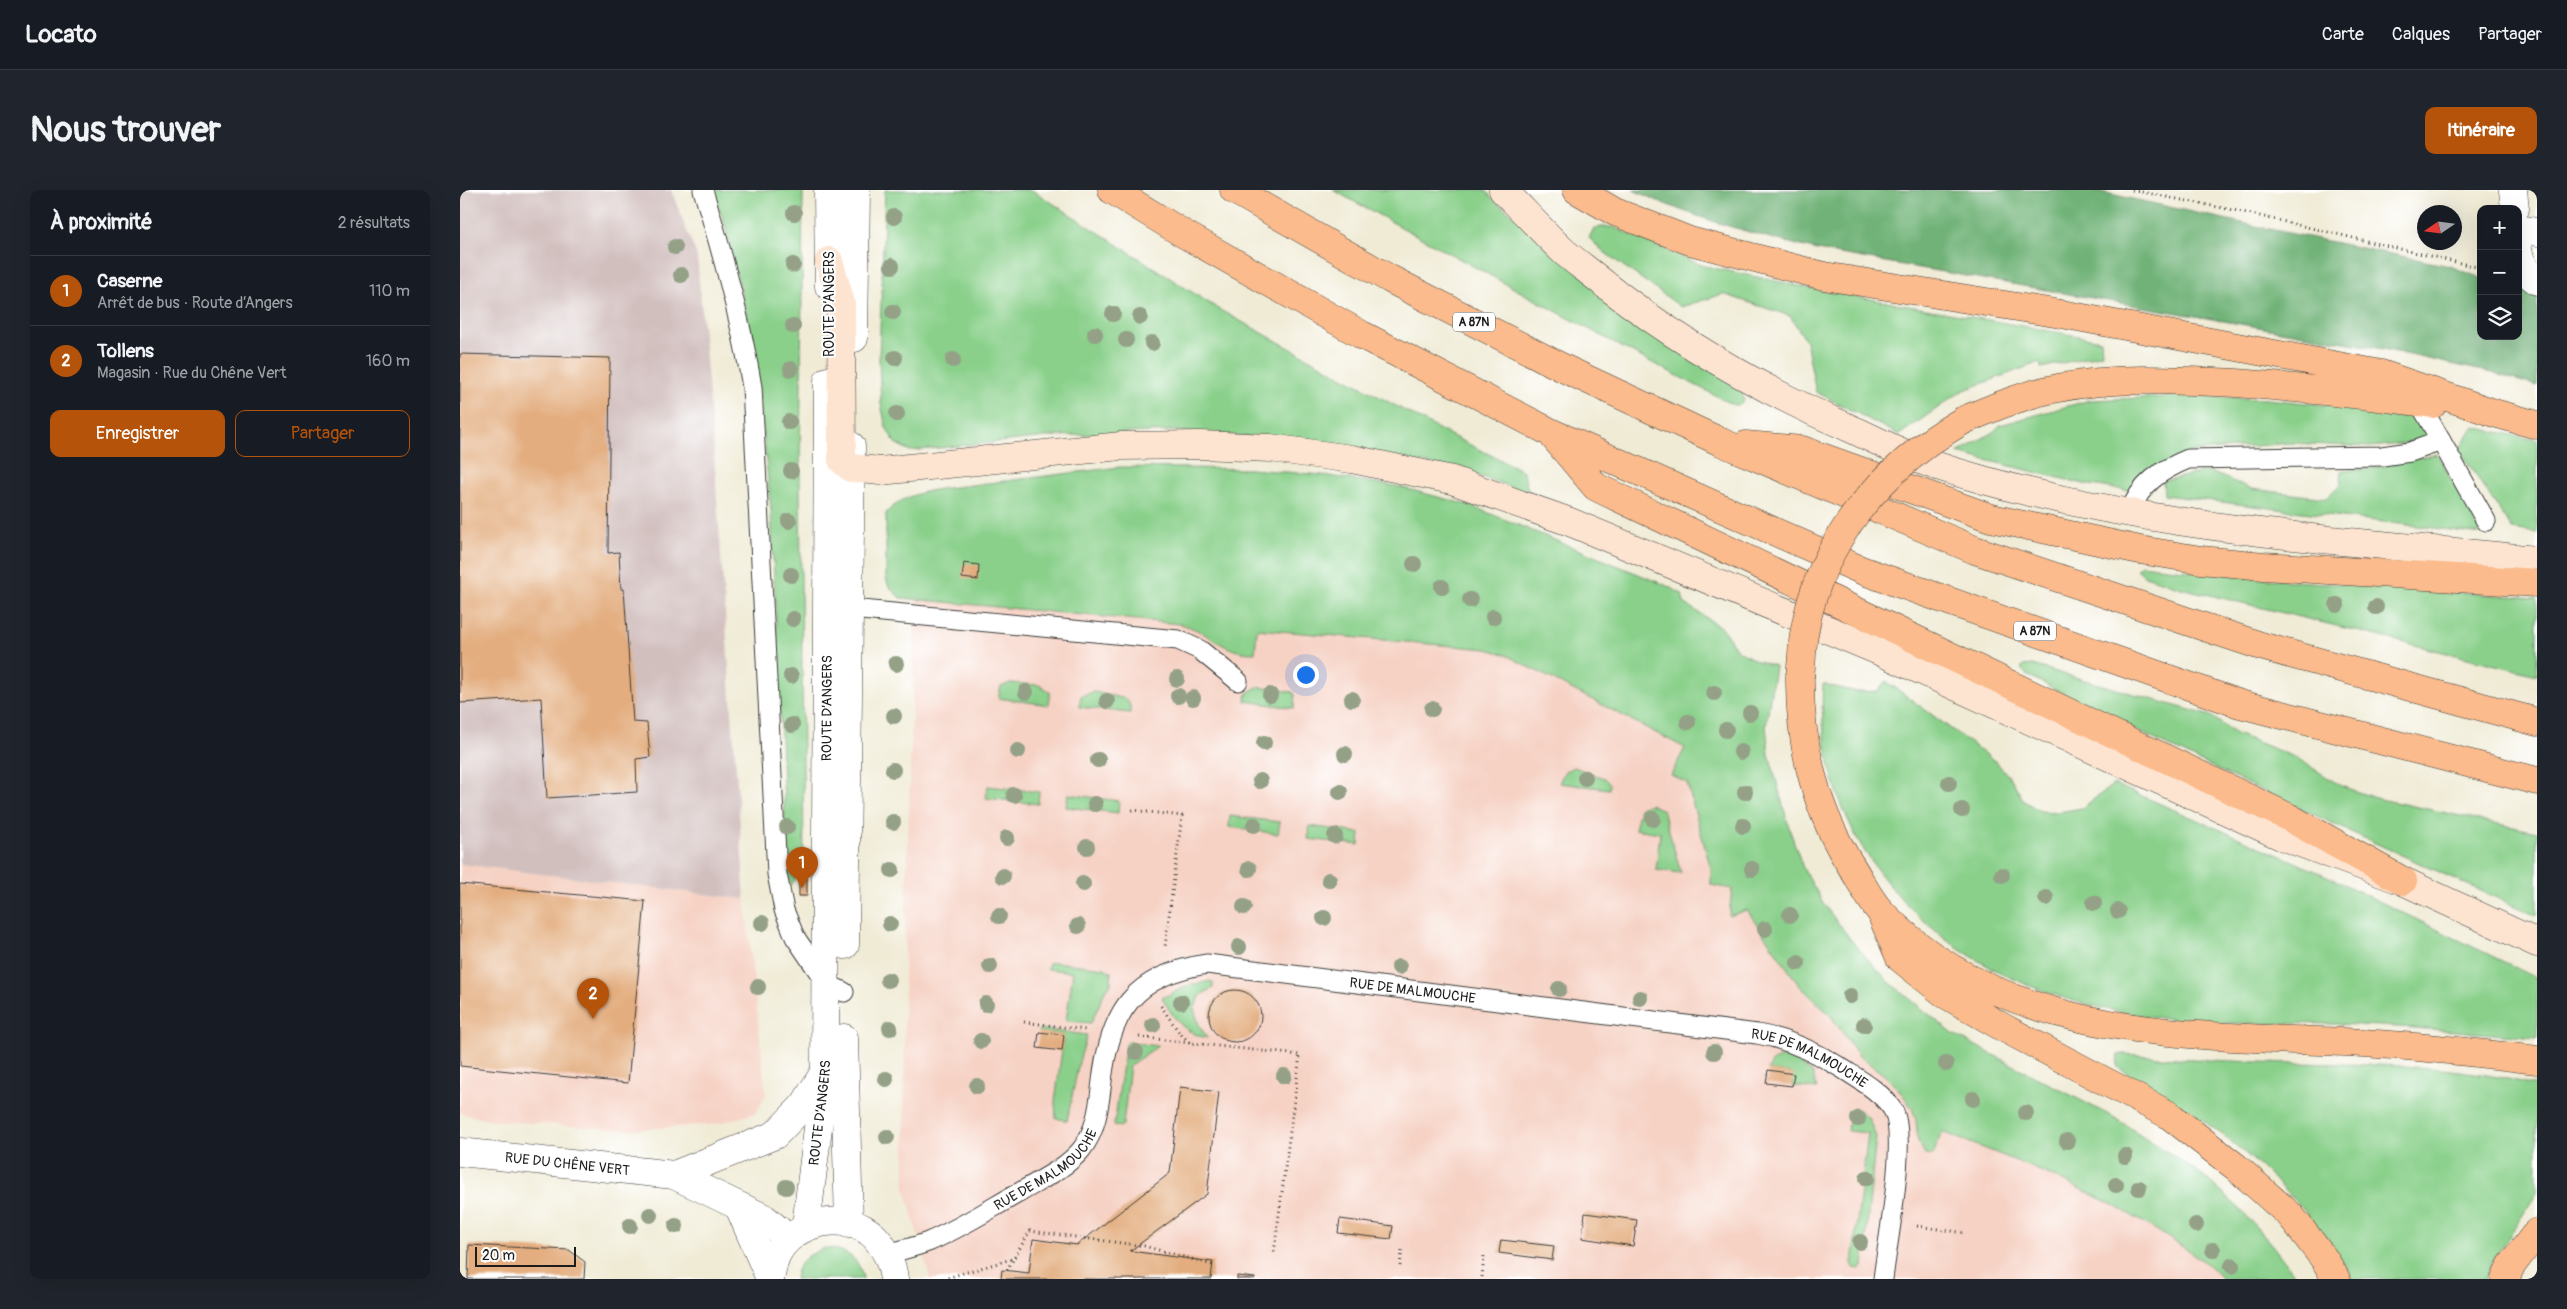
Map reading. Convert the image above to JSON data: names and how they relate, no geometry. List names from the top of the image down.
{
  "streets": {
    "highway": ["A 87N"],
    "street": ["ROUTE D’ANGERS", "RUE DU CHÊNE VERT"],
    "lane": ["RUE DE MALMOUCHE"]
  },
  "crossings": [
    ["ROUTE D’ANGERS", "RUE DU CHÊNE VERT"]
  ],
  "scale_bar": "20 m",
  "north": "left",
  "page": {
    "header": "Locato",
    "nav": ["Carte", "Calques", "Partager"],
    "buttons": [
      "Itinéraire",
      ["Enregistrer", "Partager"]
    ],
    "title": "Nous trouver",
    "heading": ["À proximité", "2 résultats"],
    "map_buttons": ["+", "−"],
    "list": [
      {
        "mark": "1",
        "name": "Caserne",
        "note": "Arrêt de bus · Route d’Angers",
        "value": "110 m"
      },
      {
        "mark": "2",
        "name": "Tollens",
        "note": "Magasin · Rue du Chêne Vert",
        "value": "160 m"
      }
    ],
    "pins": ["1", "2"],
    "scale": "20 m"
  }
}
